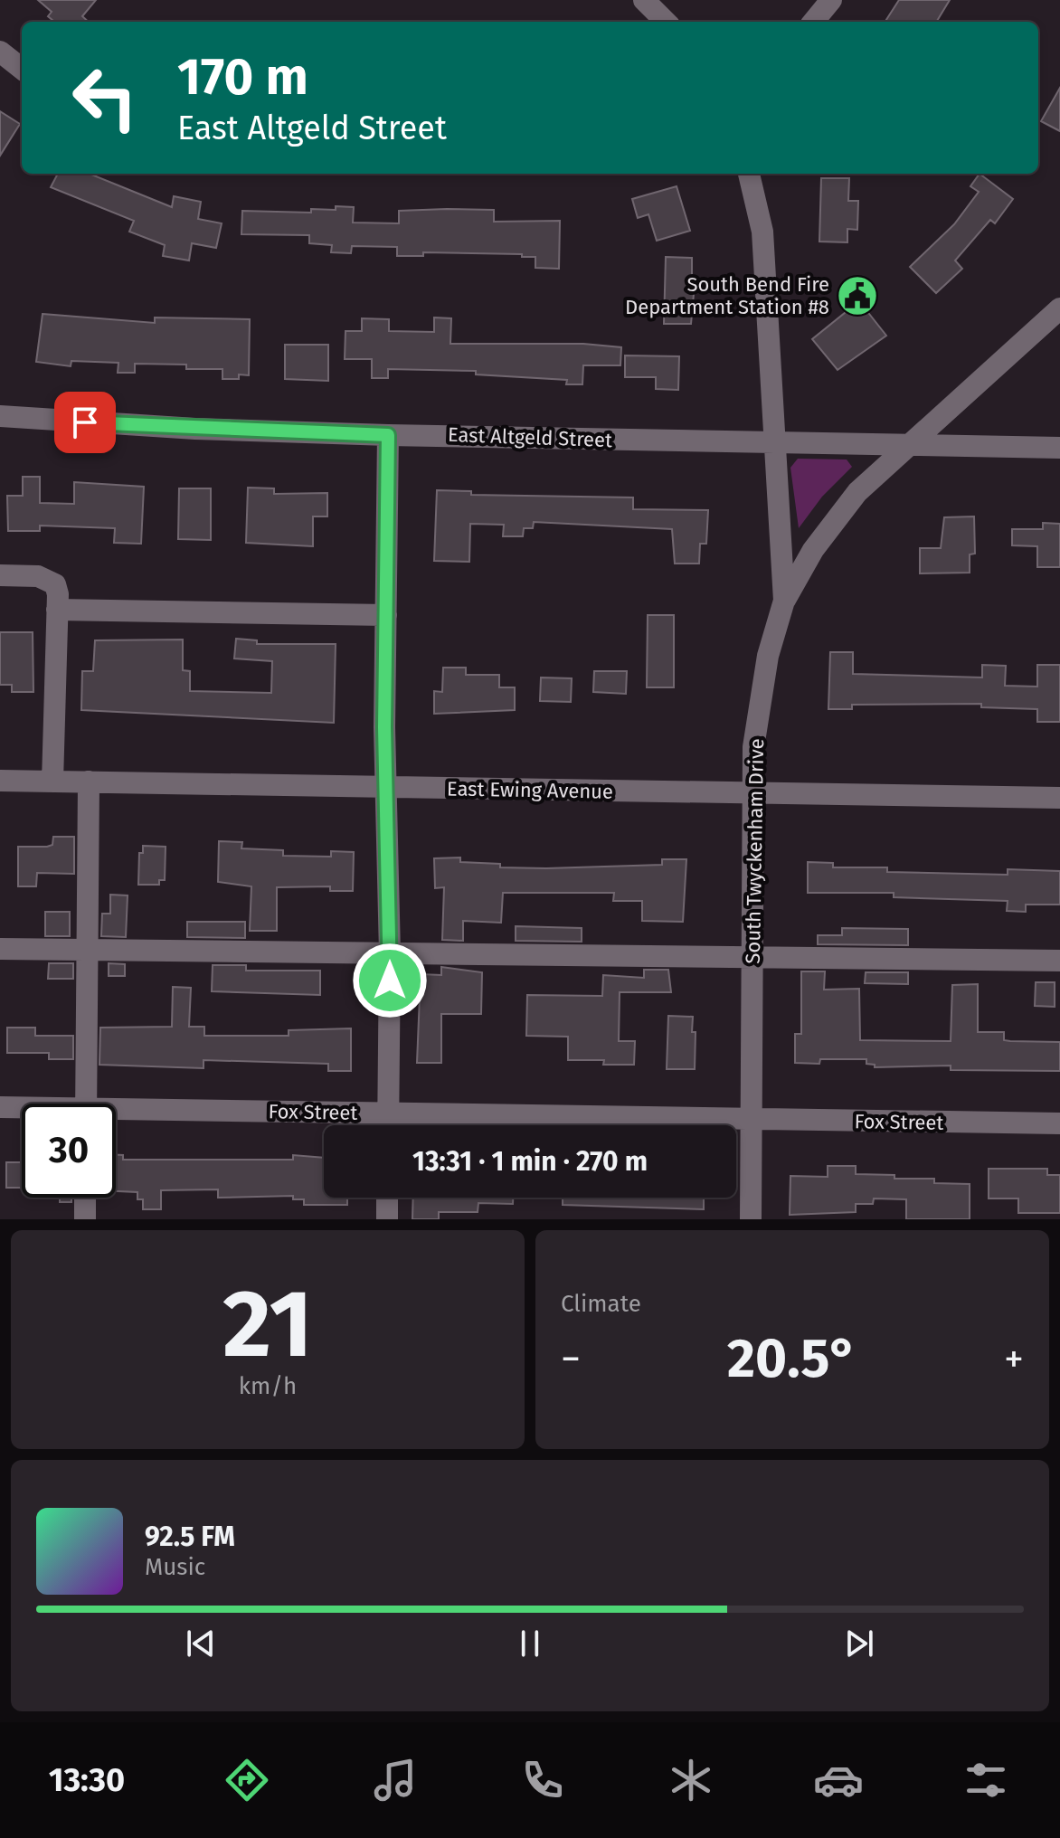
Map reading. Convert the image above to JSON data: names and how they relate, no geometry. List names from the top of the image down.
{
  "streets": {
    "street": [
      "East Altgeld Street",
      "East Ewing Avenue",
      "South Twyckenham Drive",
      "Fox Street"
    ]
  },
  "crossings": [
    ["East Altgeld Street", "South Twyckenham Drive"],
    ["East Ewing Avenue", "South Twyckenham Drive"],
    ["South Twyckenham Drive", "Fox Street"]
  ],
  "places": {
    "public building": ["South Bend Fire Department Station #8"]
  },
  "page": {
    "turn": ["170 m", "East Altgeld Street"],
    "limit": "30",
    "trip": "13:31 · 1 min · 270 m",
    "tile": [
      ["21", "km/h"],
      "Climate"
    ],
    "heat": ["−", "20.5°", "+"],
    "song": ["92.5 FM", "Music"],
    "tabs": "13:30"
  }
}
